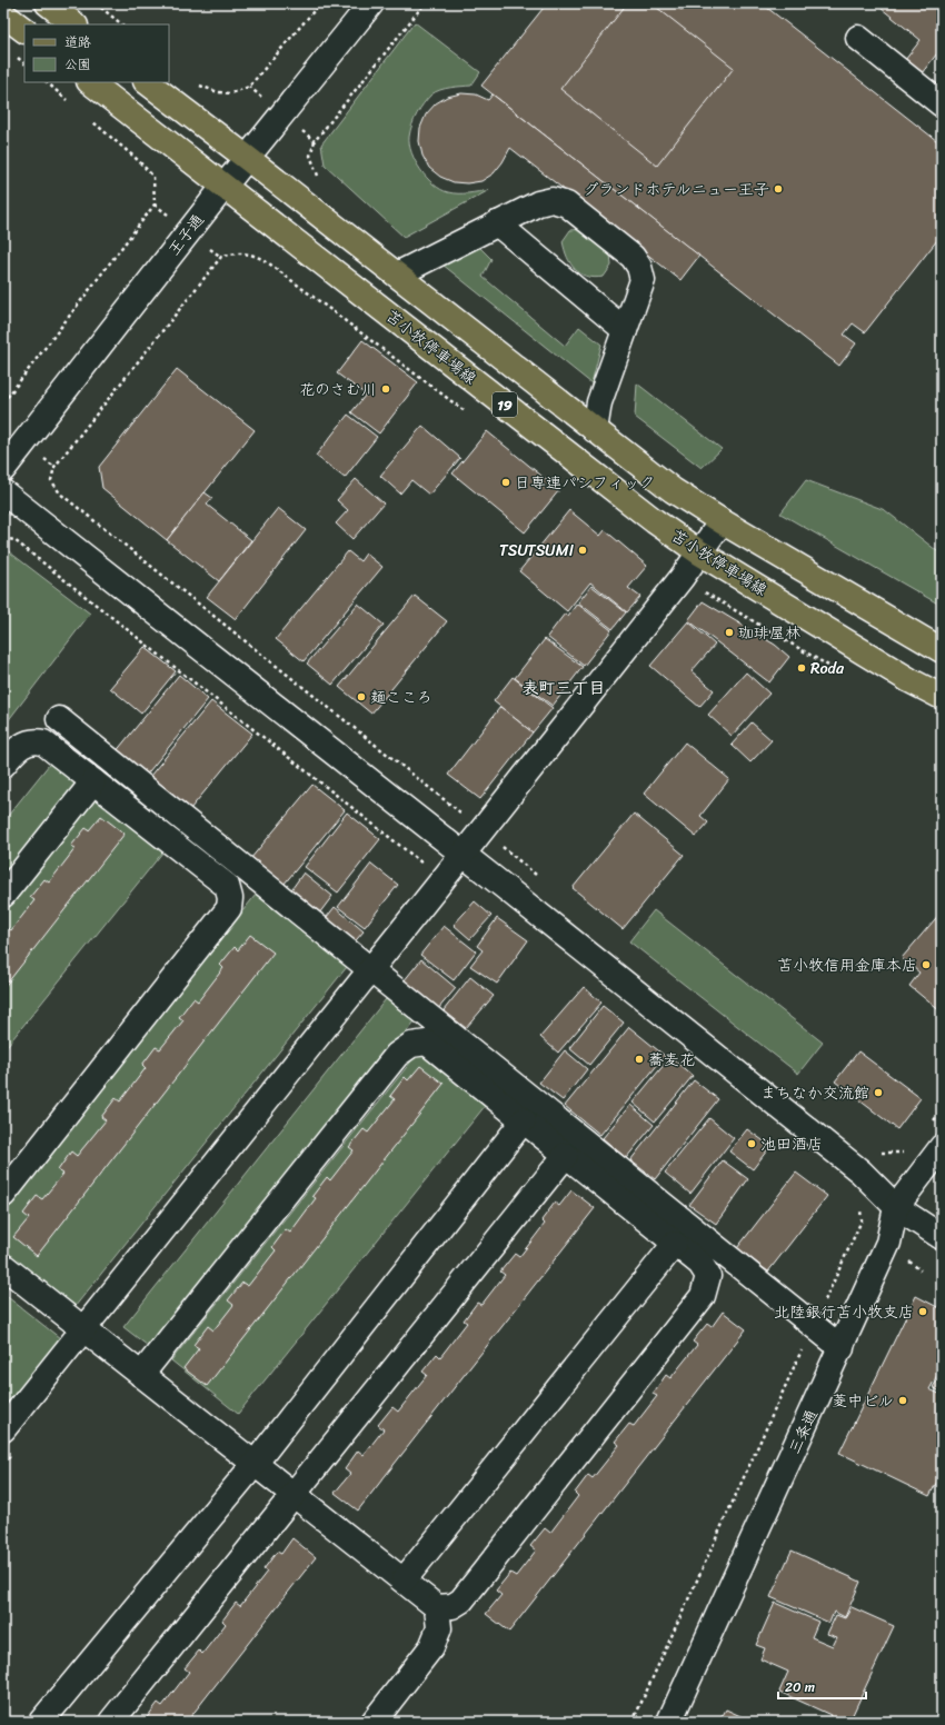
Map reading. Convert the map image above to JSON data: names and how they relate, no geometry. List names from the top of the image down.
{
  "streets": {
    "main road": ["苫小牧停車場線", "19"],
    "street": ["王子通", "三条通"]
  },
  "crossings": [
    ["王子通", "苫小牧停車場線"],
    ["王子通", "19"]
  ],
  "districts": ["表町三丁目"],
  "places": [
    "グランドホテルニュー王子",
    "花のさむ川",
    "日専連パシフィック",
    "TSUTSUMI",
    "珈琲屋林",
    "Roda",
    "麺こころ",
    "苫小牧信用金庫本店",
    "蕎麦花",
    "まちなか交流館",
    "池田酒店",
    "北陸銀行苫小牧支店",
    "菱中ビル"
  ],
  "legend": ["道路", "公園"],
  "scale_bar": "20 m"
}
